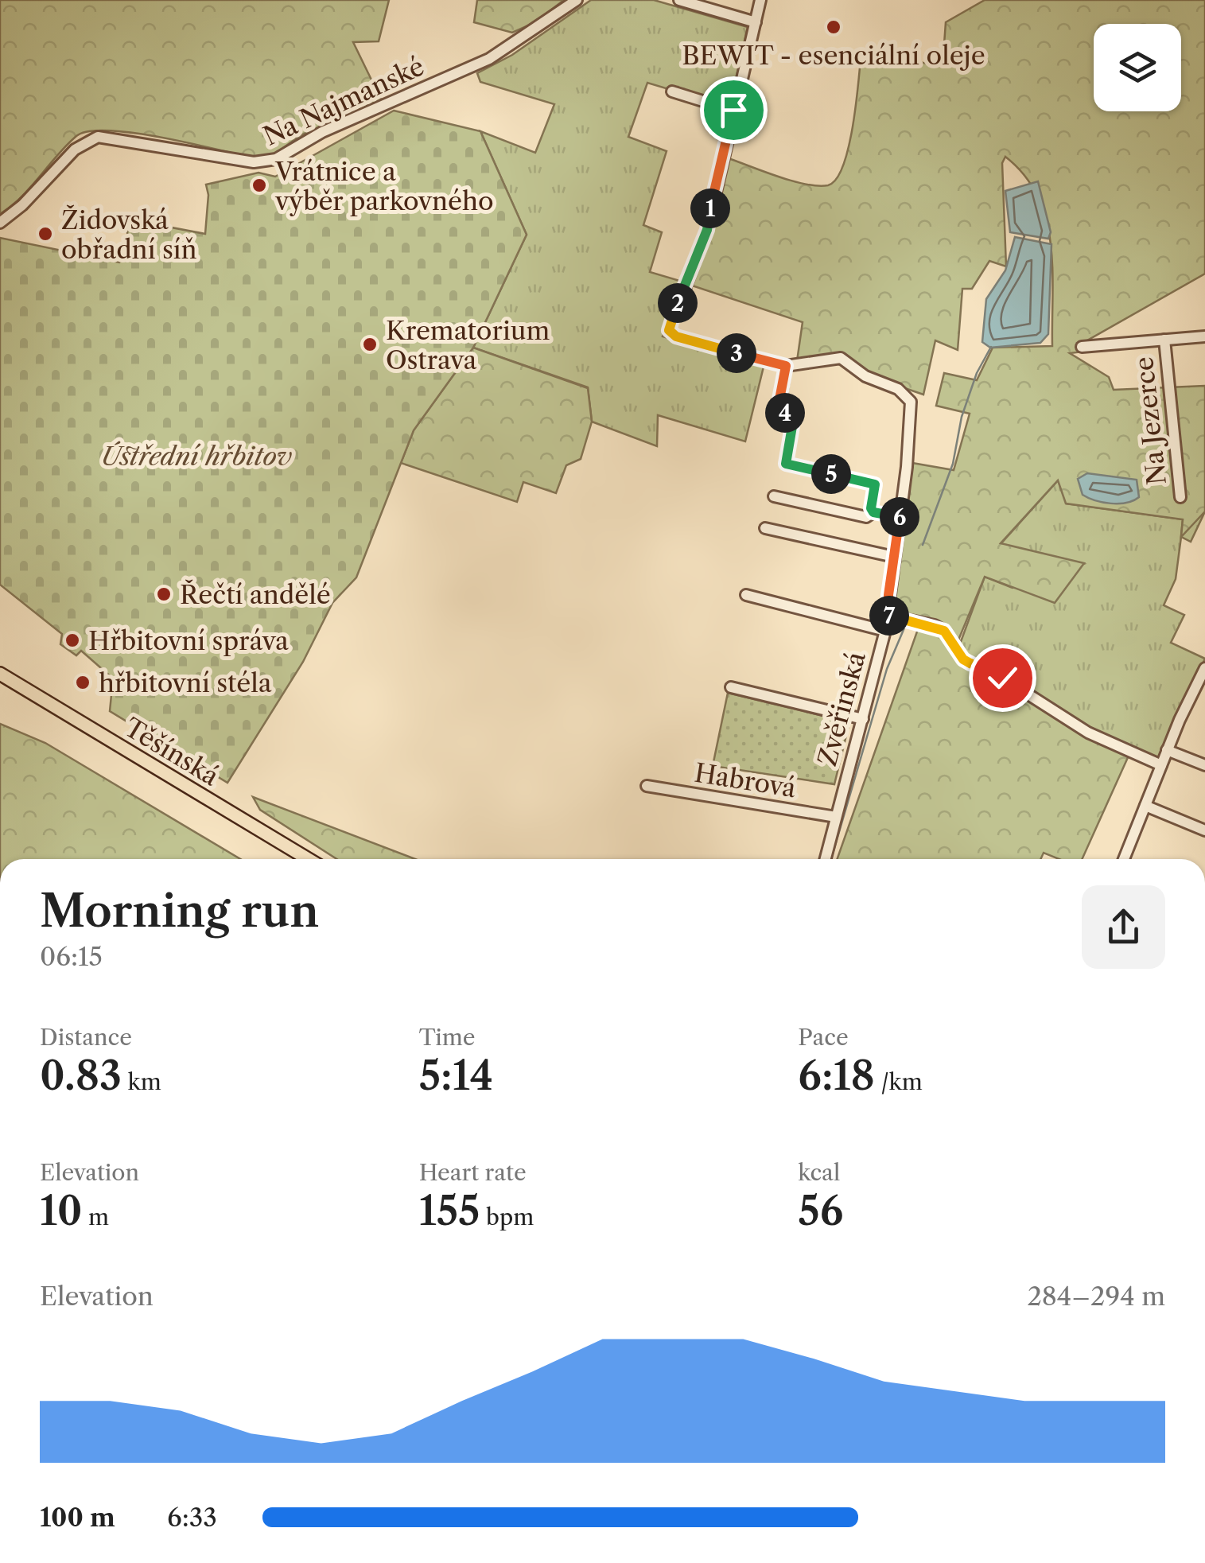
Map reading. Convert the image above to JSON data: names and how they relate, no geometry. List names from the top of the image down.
{
  "streets": {
    "main road": ["Těšínská"],
    "street": [
      "Na Najmanské",
      "Na Jezerce",
      "Zvěřinská",
      "Habrová"
    ]
  },
  "crossings": [
    ["Zvěřinská", "Habrová"]
  ],
  "parks": ["Ústřední hřbitov"],
  "places": [
    "BEWIT - esenciální oleje",
    "Vrátnice a výběr parkovného",
    "Židovská obřadní síň",
    "Krematorium Ostrava",
    "Řečtí andělé",
    "Hřbitovní správa",
    "hřbitovní stéla"
  ],
  "page": {
    "pins": [
      "1",
      "2",
      "3",
      "4",
      "5",
      "6",
      "7"
    ],
    "heading": ["Morning run", "06:15"],
    "stats": [
      ["Distance", "0.83 km"],
      ["Time", "5:14"],
      ["Pace", "6:18 /km"],
      ["Elevation", "10 m"],
      ["Heart rate", "155 bpm"],
      ["kcal", "56"]
    ],
    "chart": ["Elevation", "284–294 m"],
    "list": [
      {
        "name": "100 m",
        "note": "6:33"
      }
    ]
  }
}
